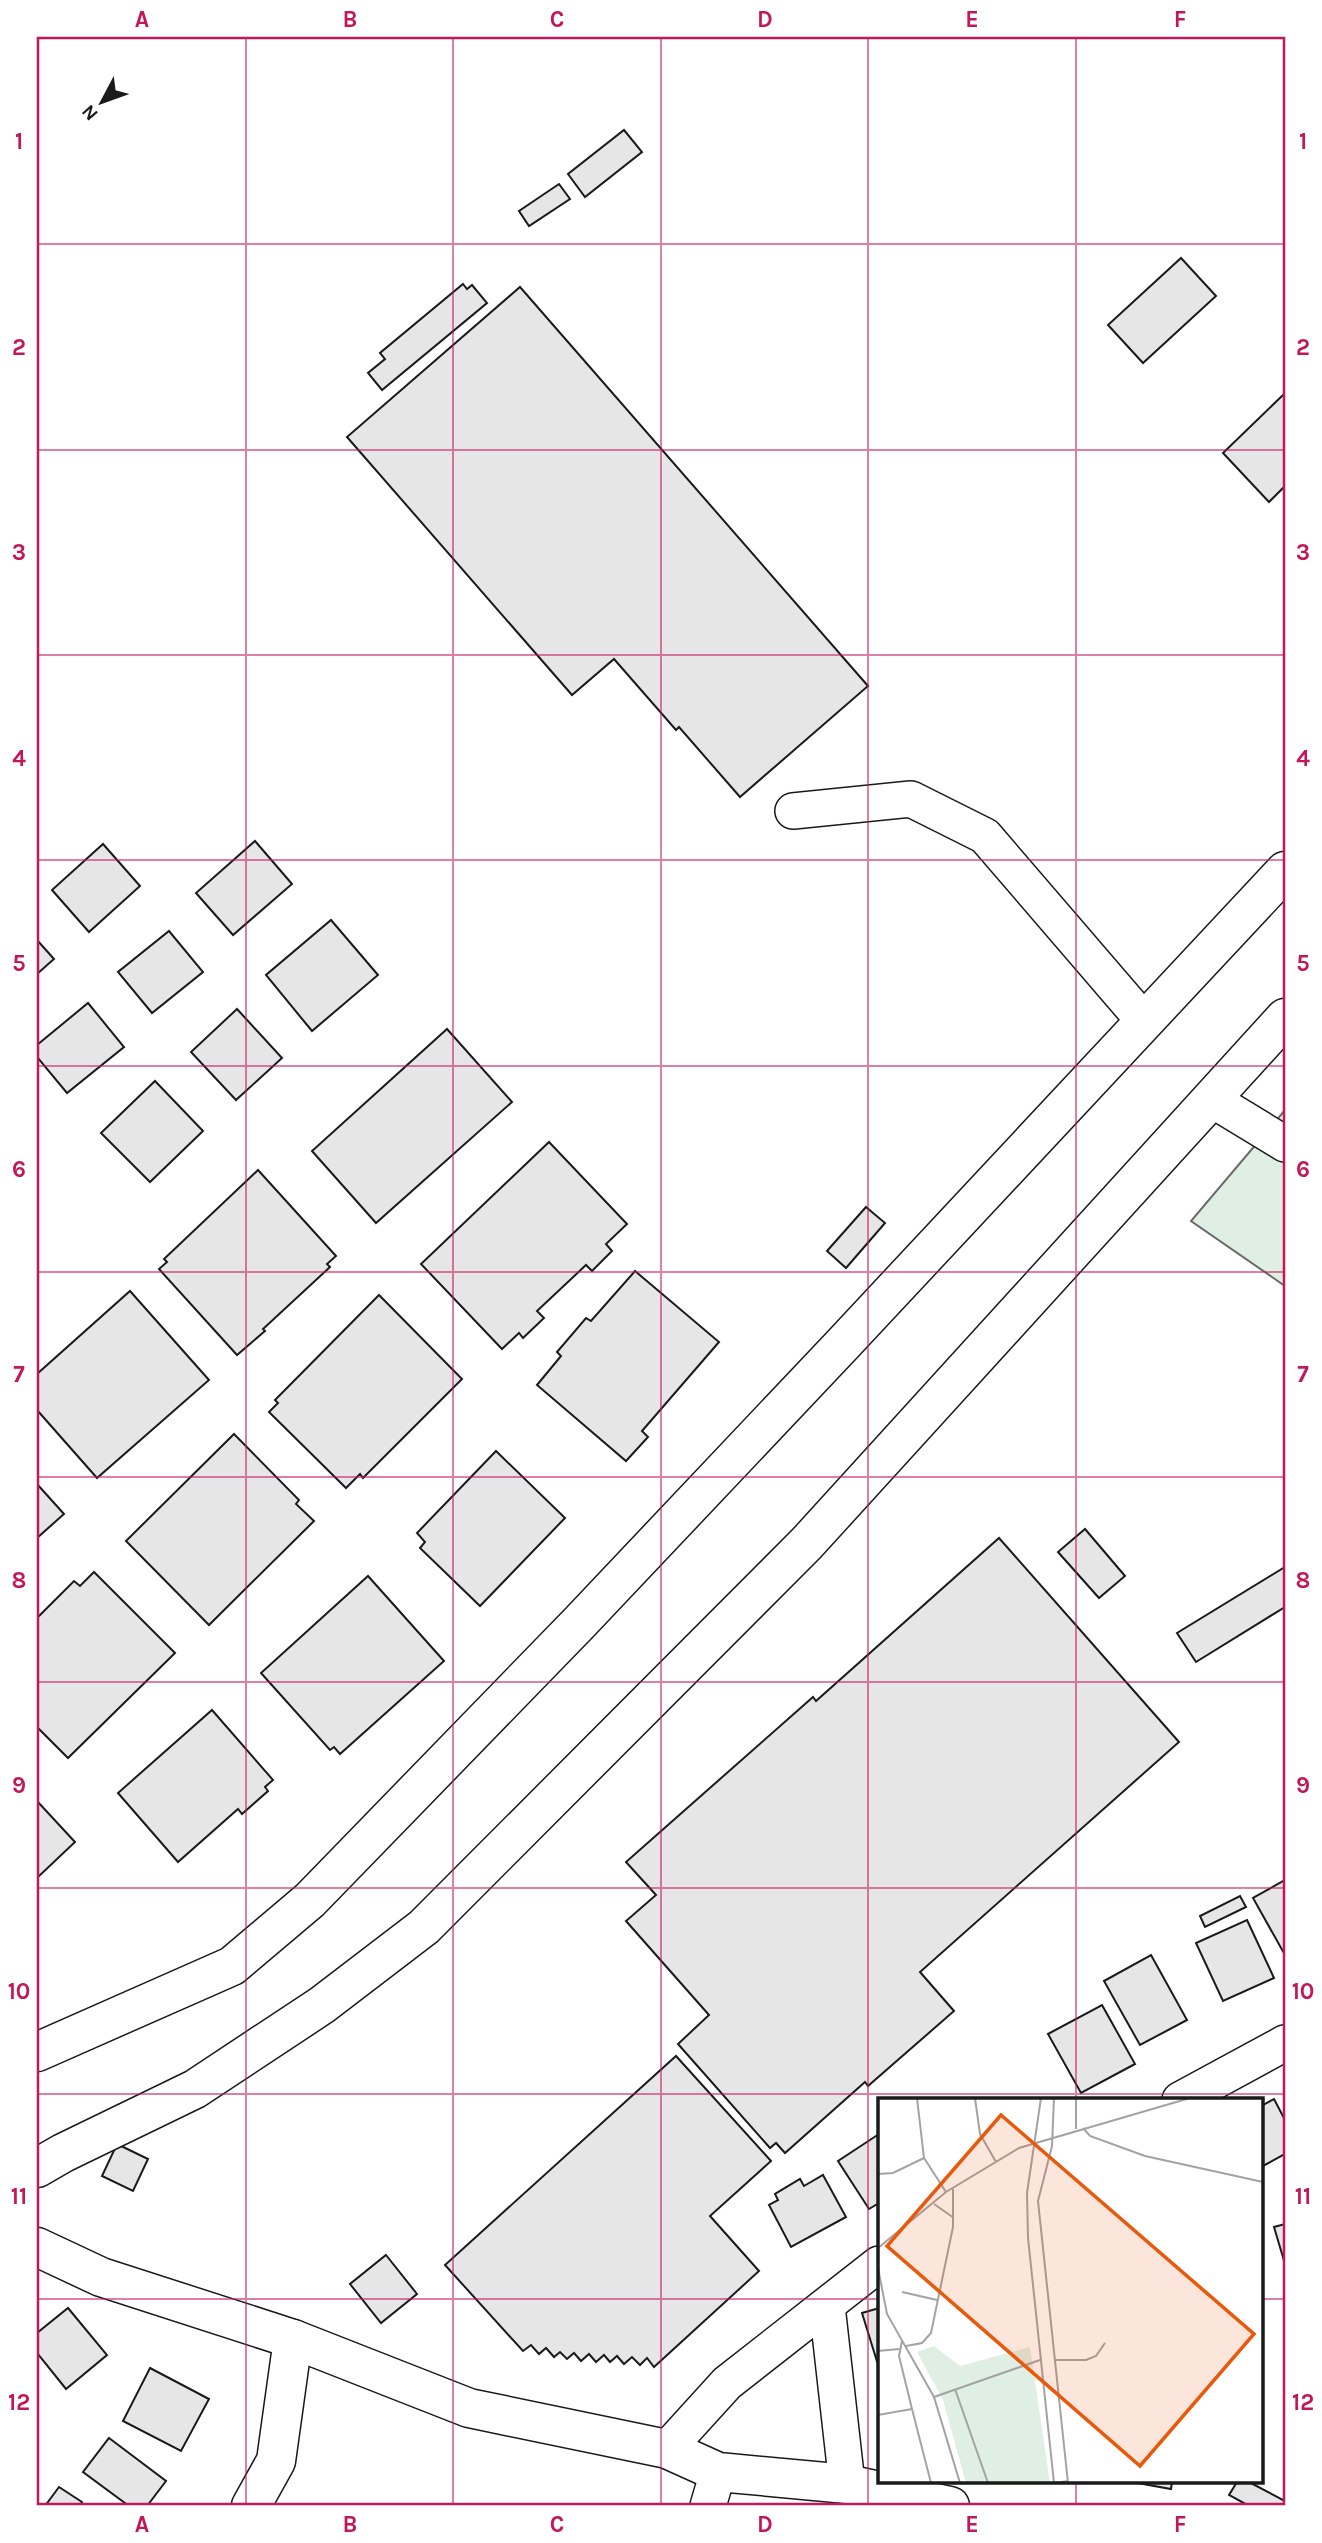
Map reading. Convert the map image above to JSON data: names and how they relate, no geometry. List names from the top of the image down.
{
  "north": "bottom left",
  "grid": {
    "columns": [
      "A",
      "B",
      "C",
      "D",
      "E",
      "F"
    ],
    "rows": [
      "1",
      "2",
      "3",
      "4",
      "5",
      "6",
      "7",
      "8",
      "9",
      "10",
      "11",
      "12"
    ]
  }
}
